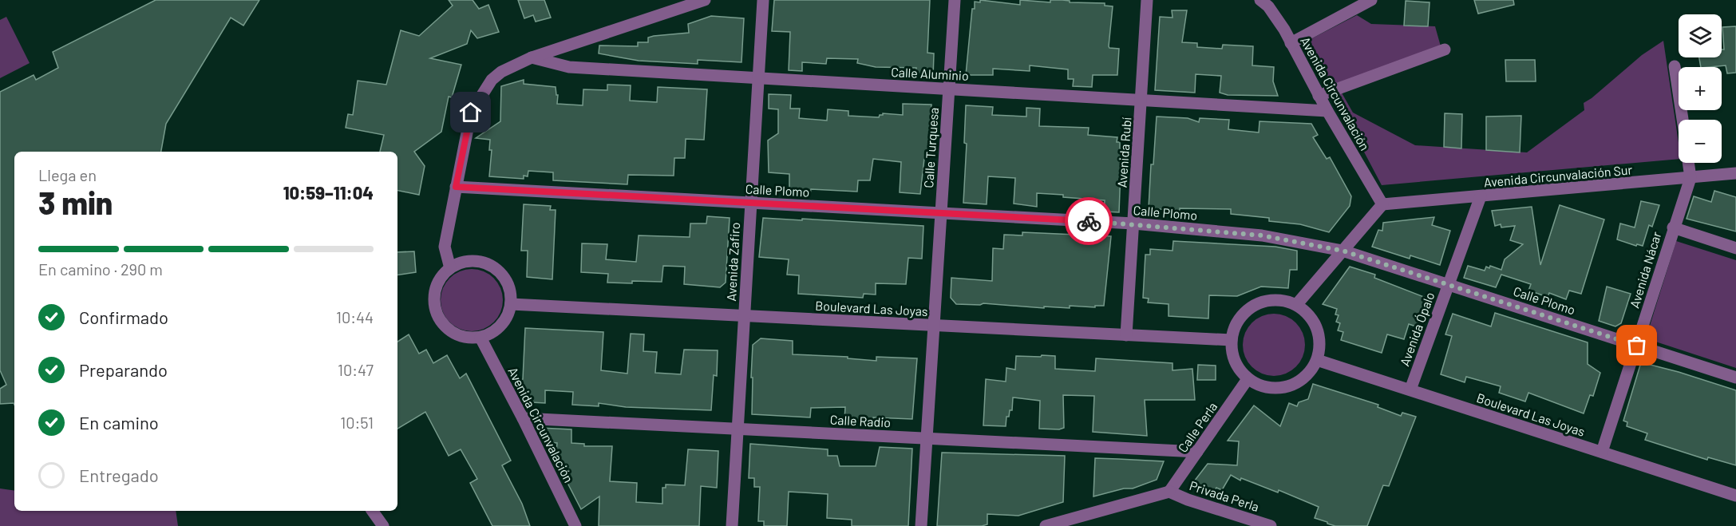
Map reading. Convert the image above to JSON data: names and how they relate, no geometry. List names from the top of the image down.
{
  "streets": {
    "street": [
      "Calle Aluminio",
      "Avenida Circunvalación",
      "Calle Turquesa",
      "Avenida Rubí",
      "Avenida Circunvalación Sur",
      "Calle Plomo",
      "Avenida Zafiro",
      "Avenida Nácar",
      "Boulevard Las Joyas",
      "Avenida Ópalo",
      "Calle Radio",
      "Calle Perla",
      "Privada Perla"
    ]
  },
  "crossings": [
    ["Calle Aluminio", "Avenida Circunvalación"],
    ["Calle Aluminio", "Calle Turquesa"],
    ["Calle Aluminio", "Avenida Rubí"],
    ["Calle Aluminio", "Avenida Zafiro"],
    ["Avenida Circunvalación", "Avenida Circunvalación Sur"],
    ["Avenida Circunvalación", "Boulevard Las Joyas"],
    ["Avenida Circunvalación", "Calle Radio"],
    ["Calle Turquesa", "Calle Plomo"],
    ["Calle Turquesa", "Boulevard Las Joyas"],
    ["Calle Turquesa", "Calle Radio"],
    ["Avenida Rubí", "Calle Plomo"],
    ["Avenida Rubí", "Boulevard Las Joyas"],
    ["Avenida Circunvalación Sur", "Avenida Nácar"],
    ["Avenida Circunvalación Sur", "Avenida Ópalo"],
    ["Calle Plomo", "Avenida Zafiro"],
    ["Calle Plomo", "Avenida Nácar"],
    ["Calle Plomo", "Avenida Ópalo"],
    ["Avenida Zafiro", "Boulevard Las Joyas"],
    ["Avenida Zafiro", "Calle Radio"],
    ["Avenida Nácar", "Boulevard Las Joyas"],
    ["Boulevard Las Joyas", "Avenida Ópalo"],
    ["Boulevard Las Joyas", "Calle Perla"],
    ["Calle Radio", "Calle Perla"],
    ["Calle Perla", "Privada Perla"]
  ],
  "page": {
    "map_buttons": ["+", "−"],
    "heading": ["3 min", "Llega en", "10:59–11:04"],
    "bar": "En camino · 290 m",
    "list": [
      ["Confirmado", "10:44"],
      ["Preparando", "10:47"],
      ["En camino", "10:51"],
      "Entregado"
    ]
  }
}
